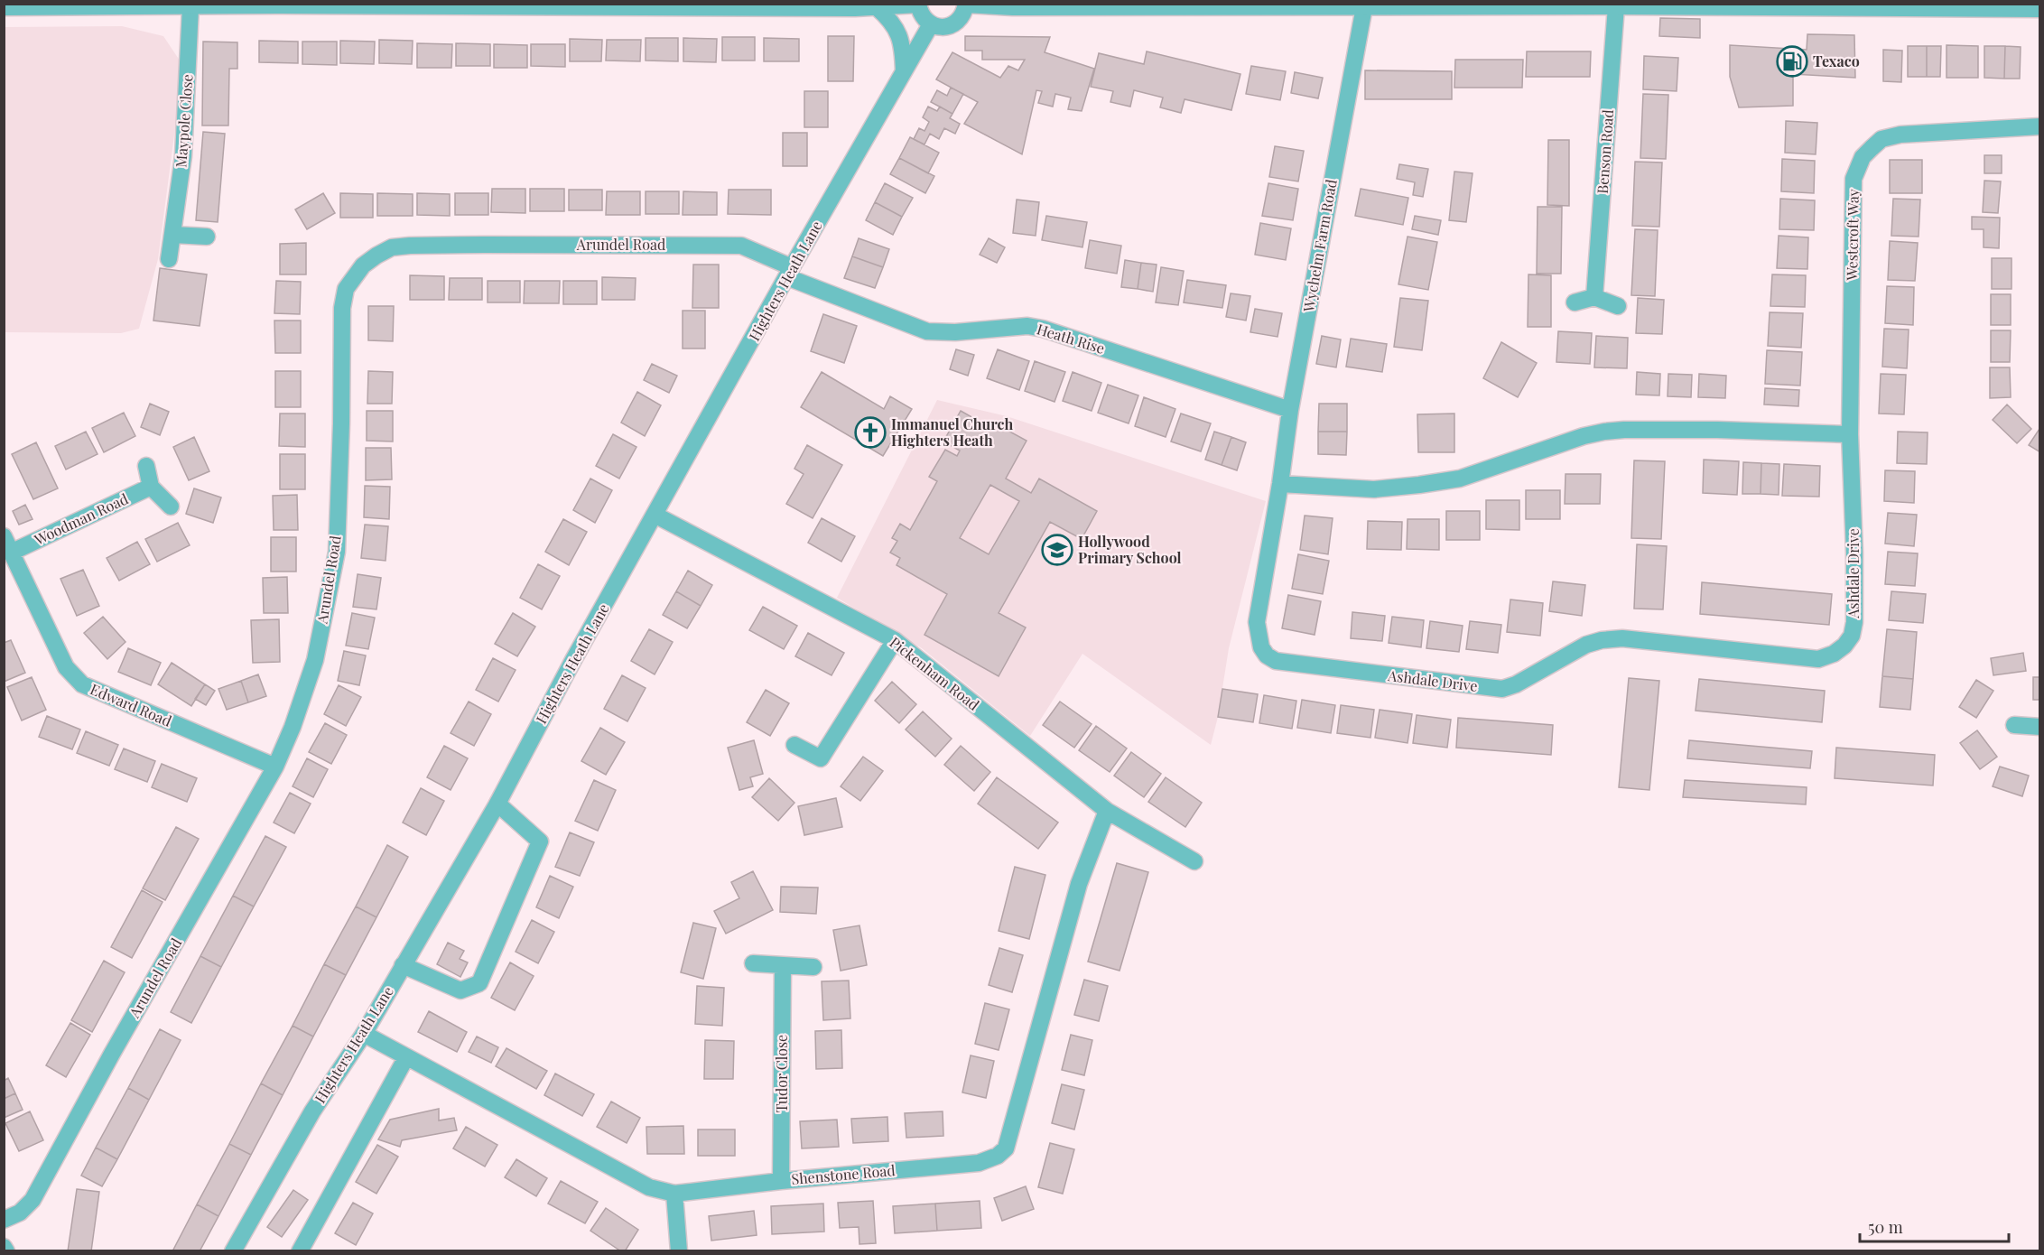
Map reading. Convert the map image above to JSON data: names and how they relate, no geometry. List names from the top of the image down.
{
  "streets": {
    "street": [
      "Maypole Close",
      "Benson Road",
      "Westcroft Way",
      "Arundel Road",
      "Wychelm Farm Road",
      "Highters Heath Lane",
      "Heath Rise",
      "Woodman Road",
      "Ashdale Drive",
      "Pickenham Road",
      "Edward Road",
      "Tudor Close",
      "Shenstone Road"
    ]
  },
  "crossings": [
    ["Westcroft Way", "Ashdale Drive"],
    ["Arundel Road", "Highters Heath Lane"],
    ["Arundel Road", "Heath Rise"],
    ["Arundel Road", "Edward Road"],
    ["Wychelm Farm Road", "Heath Rise"],
    ["Wychelm Farm Road", "Ashdale Drive"],
    ["Highters Heath Lane", "Heath Rise"],
    ["Highters Heath Lane", "Pickenham Road"],
    ["Highters Heath Lane", "Shenstone Road"],
    ["Woodman Road", "Edward Road"],
    ["Pickenham Road", "Shenstone Road"],
    ["Tudor Close", "Shenstone Road"]
  ],
  "places": {
    "fuel station": ["Texaco"],
    "church": ["Immanuel Church Highters Heath"],
    "school or university": ["Hollywood Primary School"]
  },
  "scale_bar": "50 m"
}
